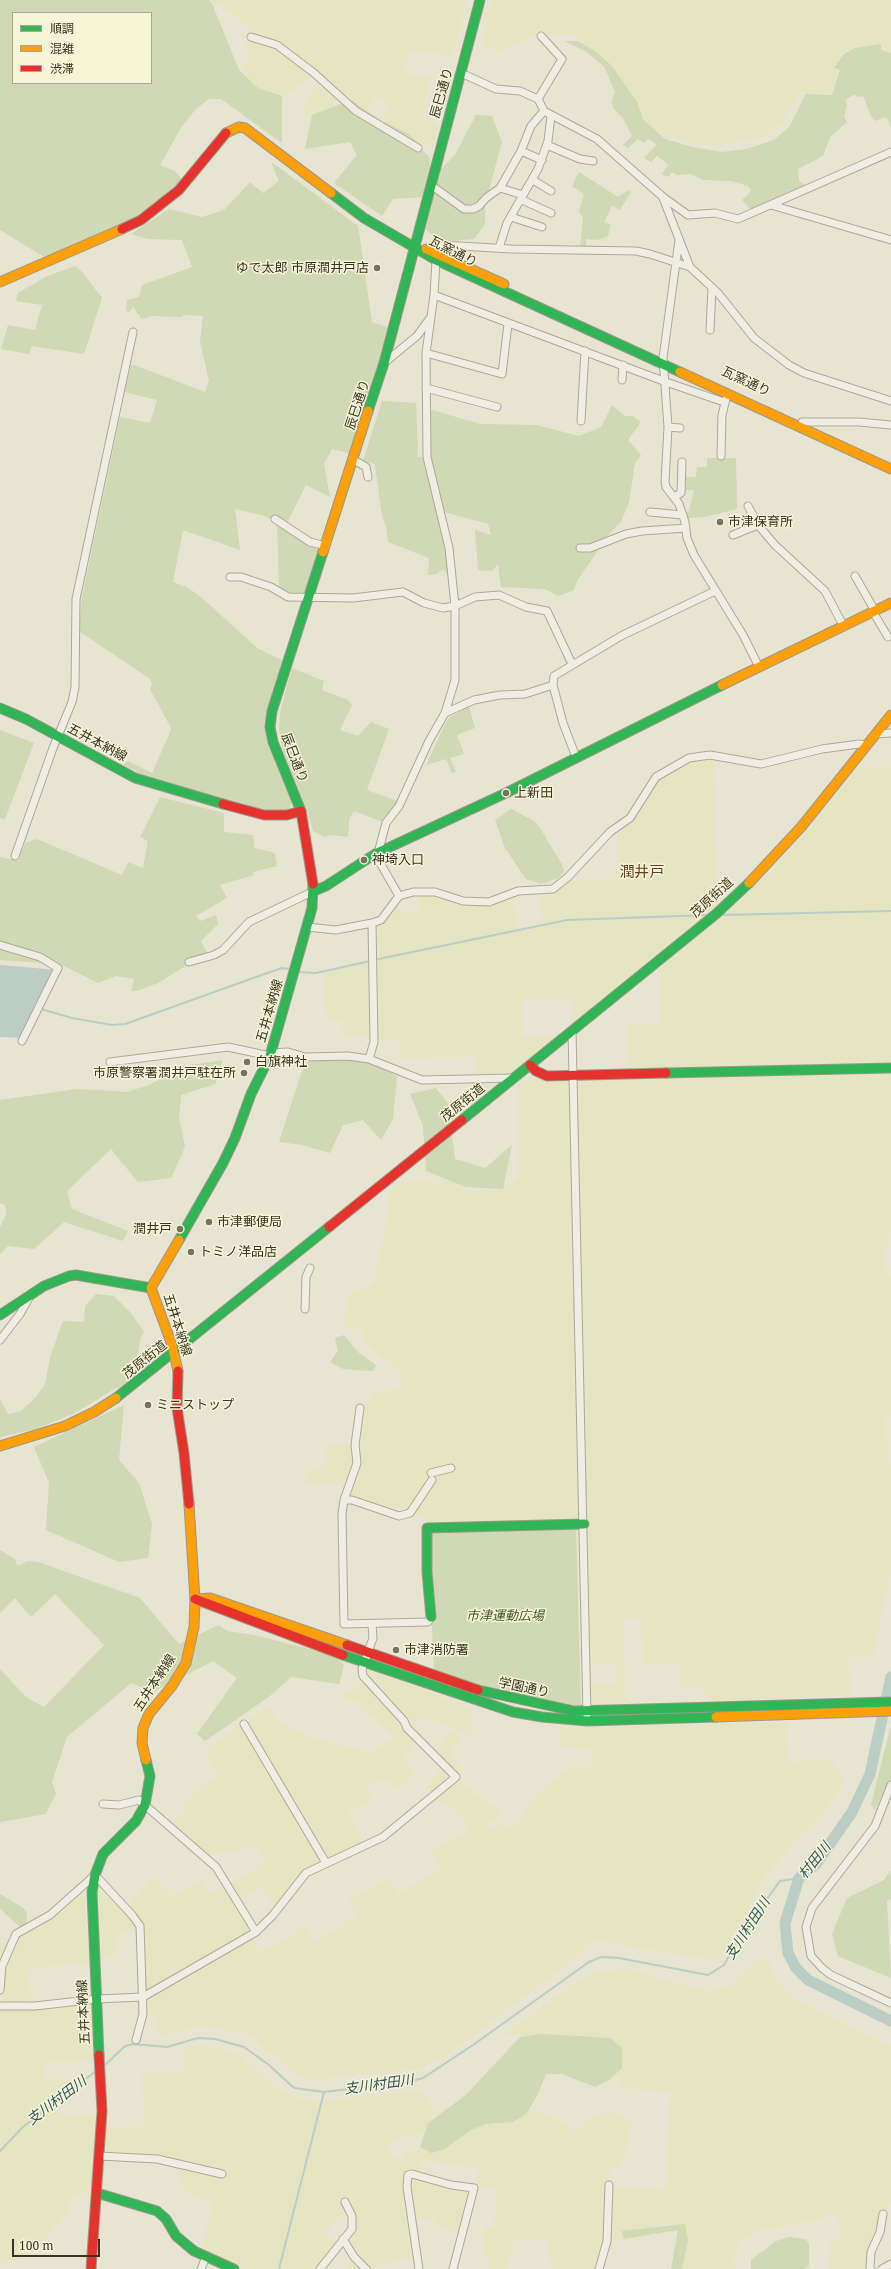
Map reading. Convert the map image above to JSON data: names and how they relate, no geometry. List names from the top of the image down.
{
  "streets": {
    "street": [
      "辰巳通り",
      "瓦窯通り",
      "五井本納線",
      "茂原街道",
      "学園通り"
    ]
  },
  "crossings": [
    ["辰巳通り", "瓦窯通り"],
    ["辰巳通り", "五井本納線"],
    ["五井本納線", "茂原街道"],
    ["五井本納線", "学園通り"]
  ],
  "districts": ["潤井戸"],
  "water": ["村田川", "支川村田川"],
  "parks": ["市津運動広場"],
  "places": [
    "ゆで太郎 市原潤井戸店",
    "市津保育所",
    "上新田",
    "神埼入口",
    "白旗神社",
    "市原警察署潤井戸駐在所",
    "市津郵便局",
    "潤井戸",
    "トミノ洋品店",
    "ミニストップ",
    "市津消防署"
  ],
  "legend": ["順調", "混雑", "渋滞"],
  "scale_bar": "100 m"
}
